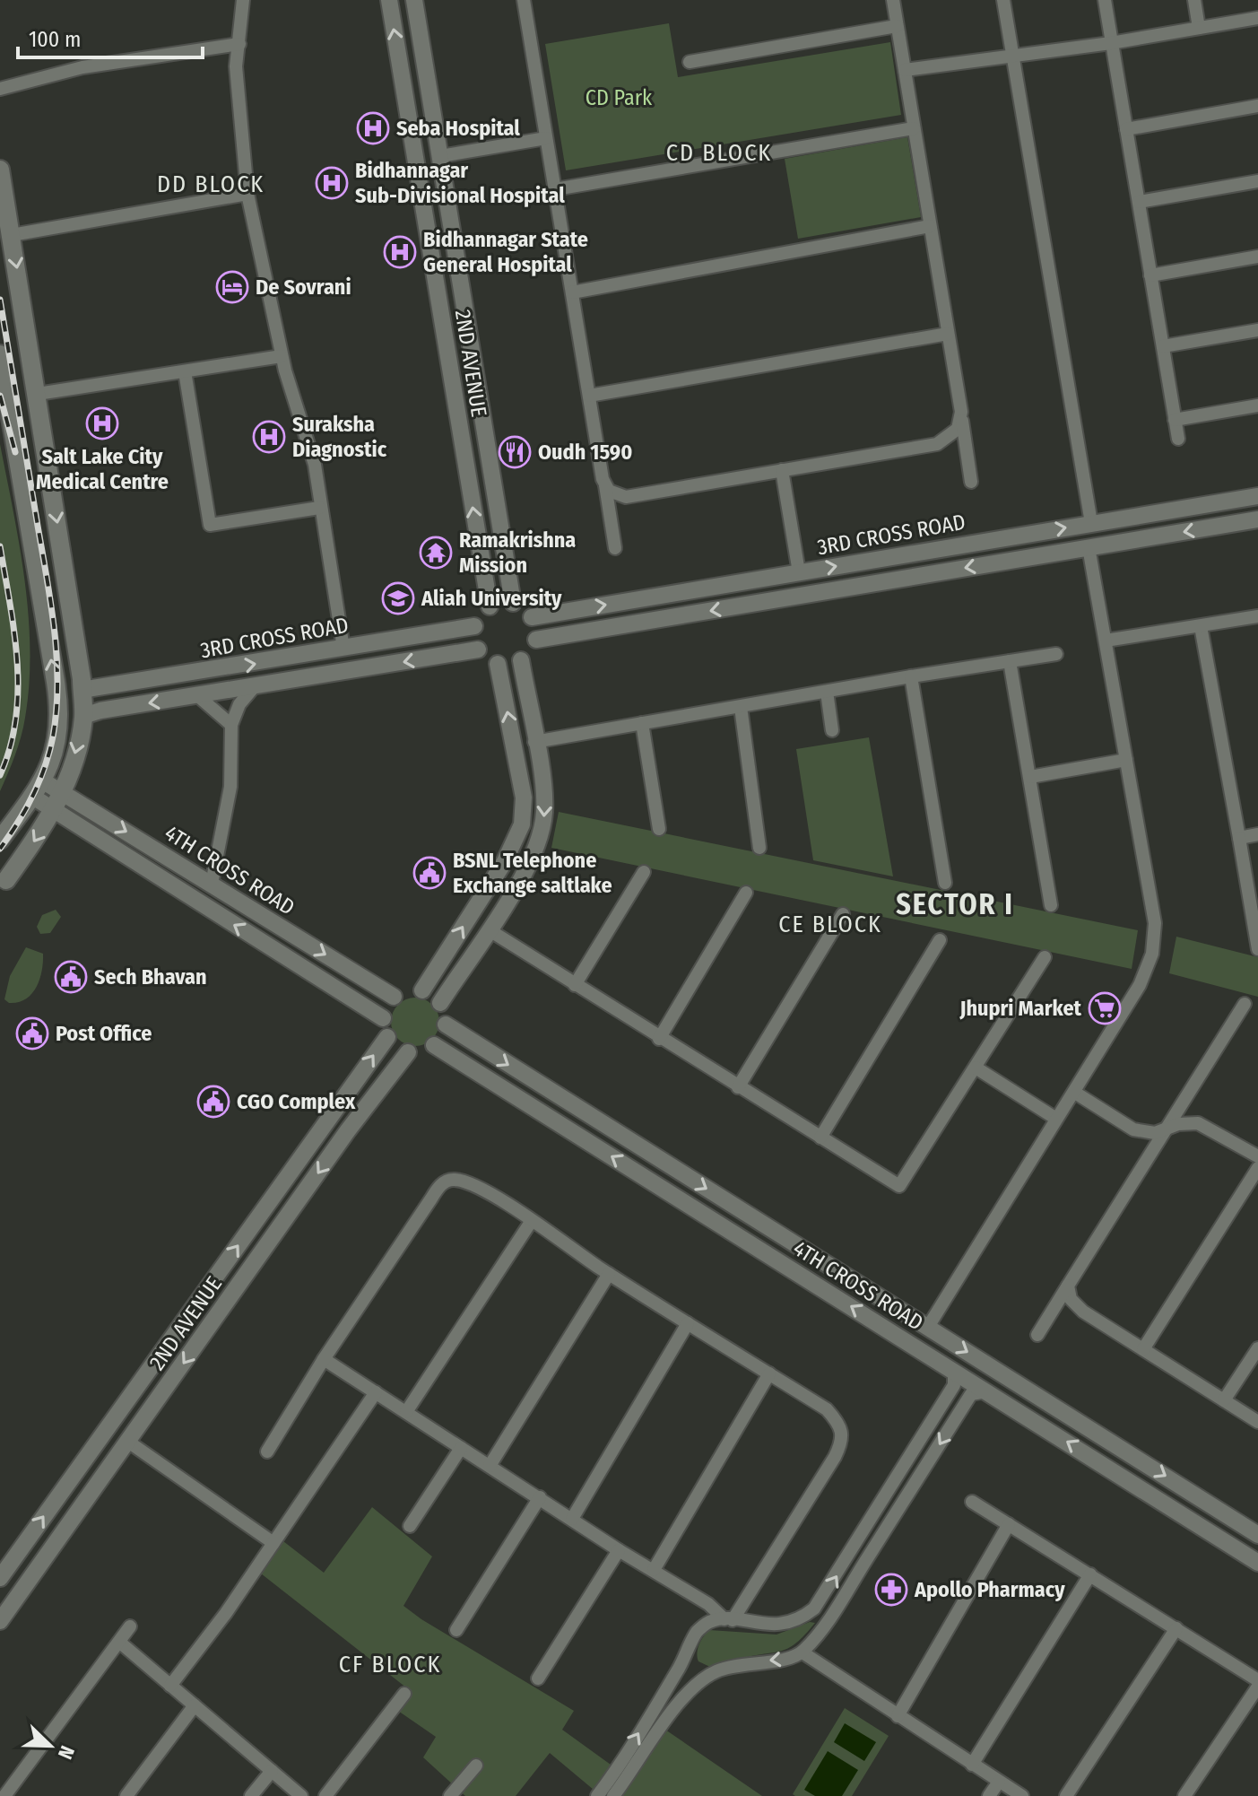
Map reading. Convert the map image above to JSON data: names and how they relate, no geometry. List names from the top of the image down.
{
  "streets": {
    "street": ["2ND AVENUE", "3RD CROSS ROAD", "4TH CROSS ROAD"]
  },
  "crossings": [
    ["2ND AVENUE", "3RD CROSS ROAD"],
    ["2ND AVENUE", "4TH CROSS ROAD"]
  ],
  "districts": [
    "CD BLOCK",
    "DD BLOCK",
    "SECTOR I",
    "CE BLOCK",
    "CF BLOCK"
  ],
  "parks": ["CD Park"],
  "places": {
    "hospital": [
      "Seba Hospital",
      "Bidhannagar Sub-Divisional Hospital",
      "Bidhannagar State General Hospital",
      "Salt Lake City Medical Centre",
      "Suraksha Diagnostic"
    ],
    "hotel": ["De Sovrani"],
    "restaurant": ["Oudh 1590"],
    "temple": ["Ramakrishna Mission"],
    "school or university": ["Aliah University"],
    "public building": [
      "BSNL Telephone Exchange saltlake",
      "Sech Bhavan",
      "Post Office",
      "CGO Complex"
    ],
    "supermarket": ["Jhupri Market"],
    "pharmacy": ["Apollo Pharmacy"]
  },
  "scale_bar": "100 m",
  "north": "bottom right"
}
